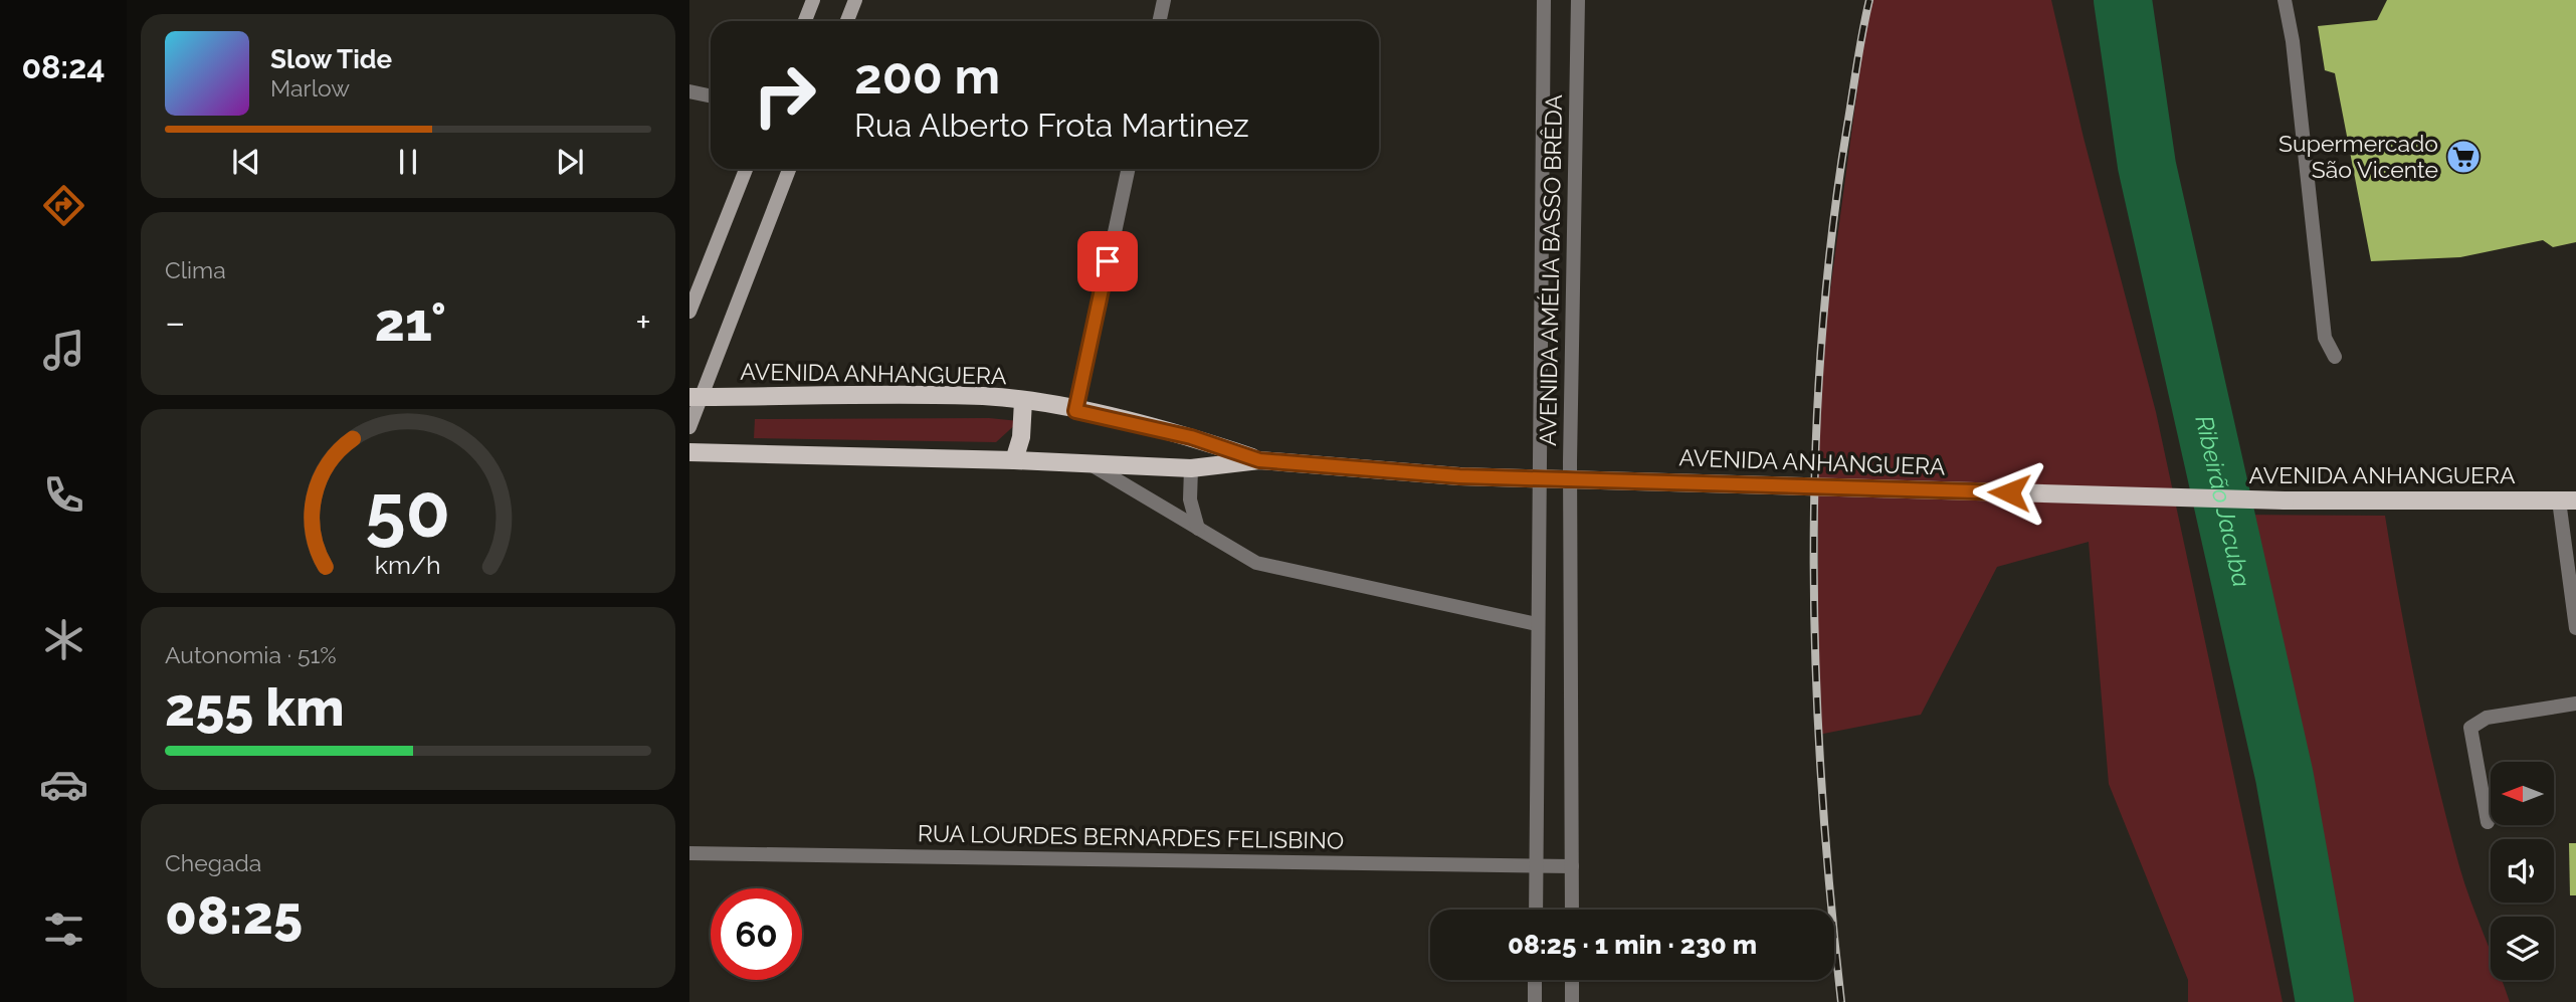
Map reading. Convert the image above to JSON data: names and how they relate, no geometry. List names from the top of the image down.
{
  "streets": {
    "main road": ["AVENIDA ANHANGUERA"],
    "street": ["AVENIDA AMÉLIA BASSO BRÊDA", "RUA LOURDES BERNARDES FELISBINO"]
  },
  "crossings": [
    ["AVENIDA AMÉLIA BASSO BRÊDA", "RUA LOURDES BERNARDES FELISBINO"]
  ],
  "water": ["Ribeirão Jacuba"],
  "places": {
    "supermarket": ["Supermercado São Vicente"]
  },
  "north": "left",
  "page": {
    "tabs": "08:24",
    "turn": ["200 m", "Rua Alberto Frota Martinez"],
    "song": ["Slow Tide", "Marlow"],
    "tile": [
      "Clima",
      ["Autonomia · 51%", "255 km"],
      ["Chegada", "08:25"]
    ],
    "heat": ["−", "21°", "+"],
    "limit": "60",
    "trip": "08:25 · 1 min · 230 m",
    "gauge": ["50", "km/h"]
  }
}
